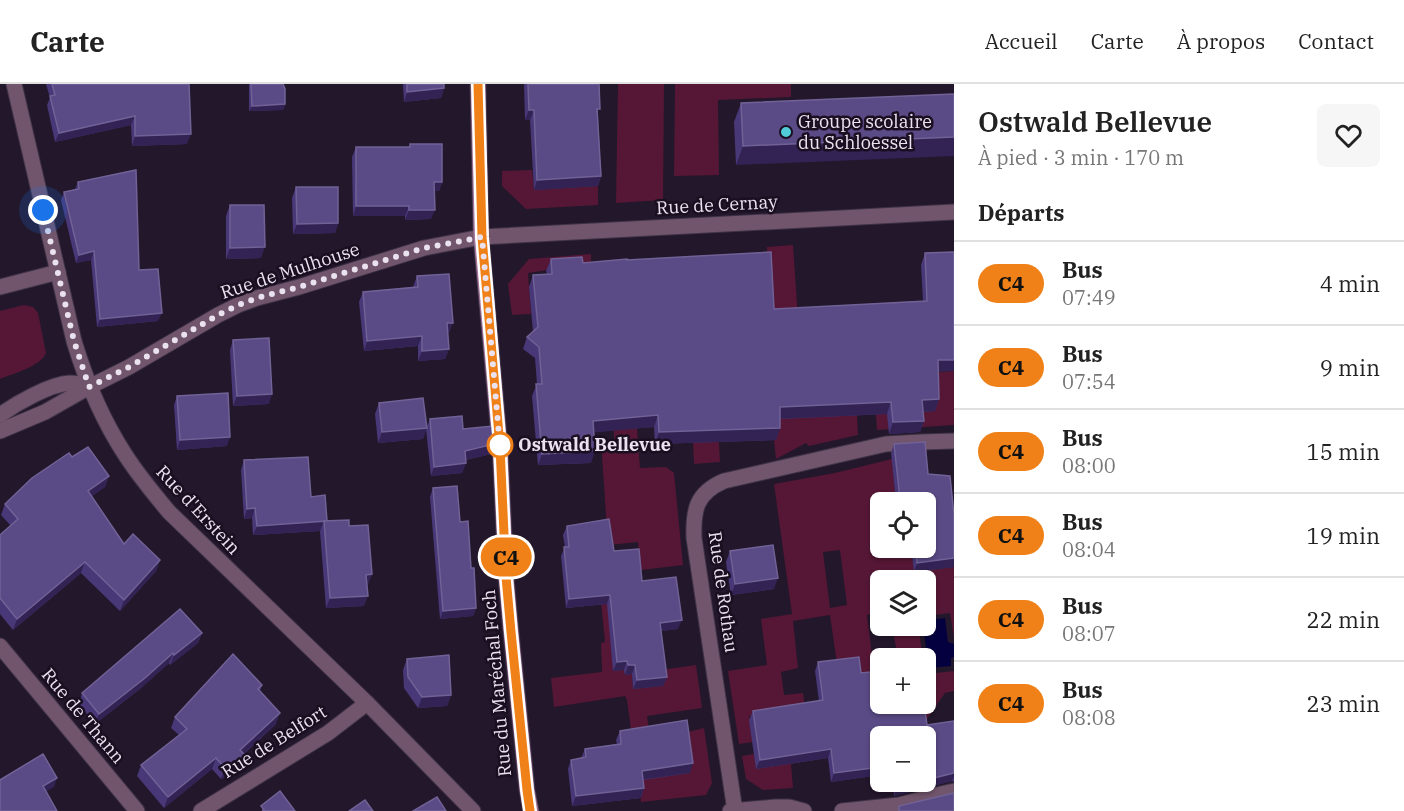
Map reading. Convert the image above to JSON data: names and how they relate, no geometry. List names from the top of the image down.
{
  "streets": {
    "street": [
      "Rue de Cernay",
      "Rue de Mulhouse",
      "Rue d'Erstein",
      "Rue de Rothau",
      "Rue du Maréchal Foch",
      "Rue de Thann",
      "Rue de Belfort"
    ]
  },
  "crossings": [
    ["Rue de Cernay", "Rue de Mulhouse"],
    ["Rue de Cernay", "Rue du Maréchal Foch"],
    ["Rue de Mulhouse", "Rue d'Erstein"],
    ["Rue de Mulhouse", "Rue du Maréchal Foch"],
    ["Rue d'Erstein", "Rue de Belfort"]
  ],
  "places": ["Groupe scolaire du Schloessel", "Ostwald Bellevue"],
  "lines": ["bus line C4"],
  "page": {
    "header": "Carte",
    "nav": [
      "Accueil",
      "Carte",
      "À propos",
      "Contact"
    ],
    "on_map": "C4",
    "heading": [
      ["Ostwald Bellevue", "À pied · 3 min · 170 m"],
      "Départs"
    ],
    "list": [
      {
        "mark": "C4",
        "name": "Bus",
        "note": "07:49",
        "value": "4 min"
      },
      {
        "mark": "C4",
        "name": "Bus",
        "note": "07:54",
        "value": "9 min"
      },
      {
        "mark": "C4",
        "name": "Bus",
        "note": "08:00",
        "value": "15 min"
      },
      {
        "mark": "C4",
        "name": "Bus",
        "note": "08:04",
        "value": "19 min"
      },
      {
        "mark": "C4",
        "name": "Bus",
        "note": "08:07",
        "value": "22 min"
      },
      {
        "mark": "C4",
        "name": "Bus",
        "note": "08:08",
        "value": "23 min"
      }
    ],
    "map_buttons": ["+", "−"]
  }
}
